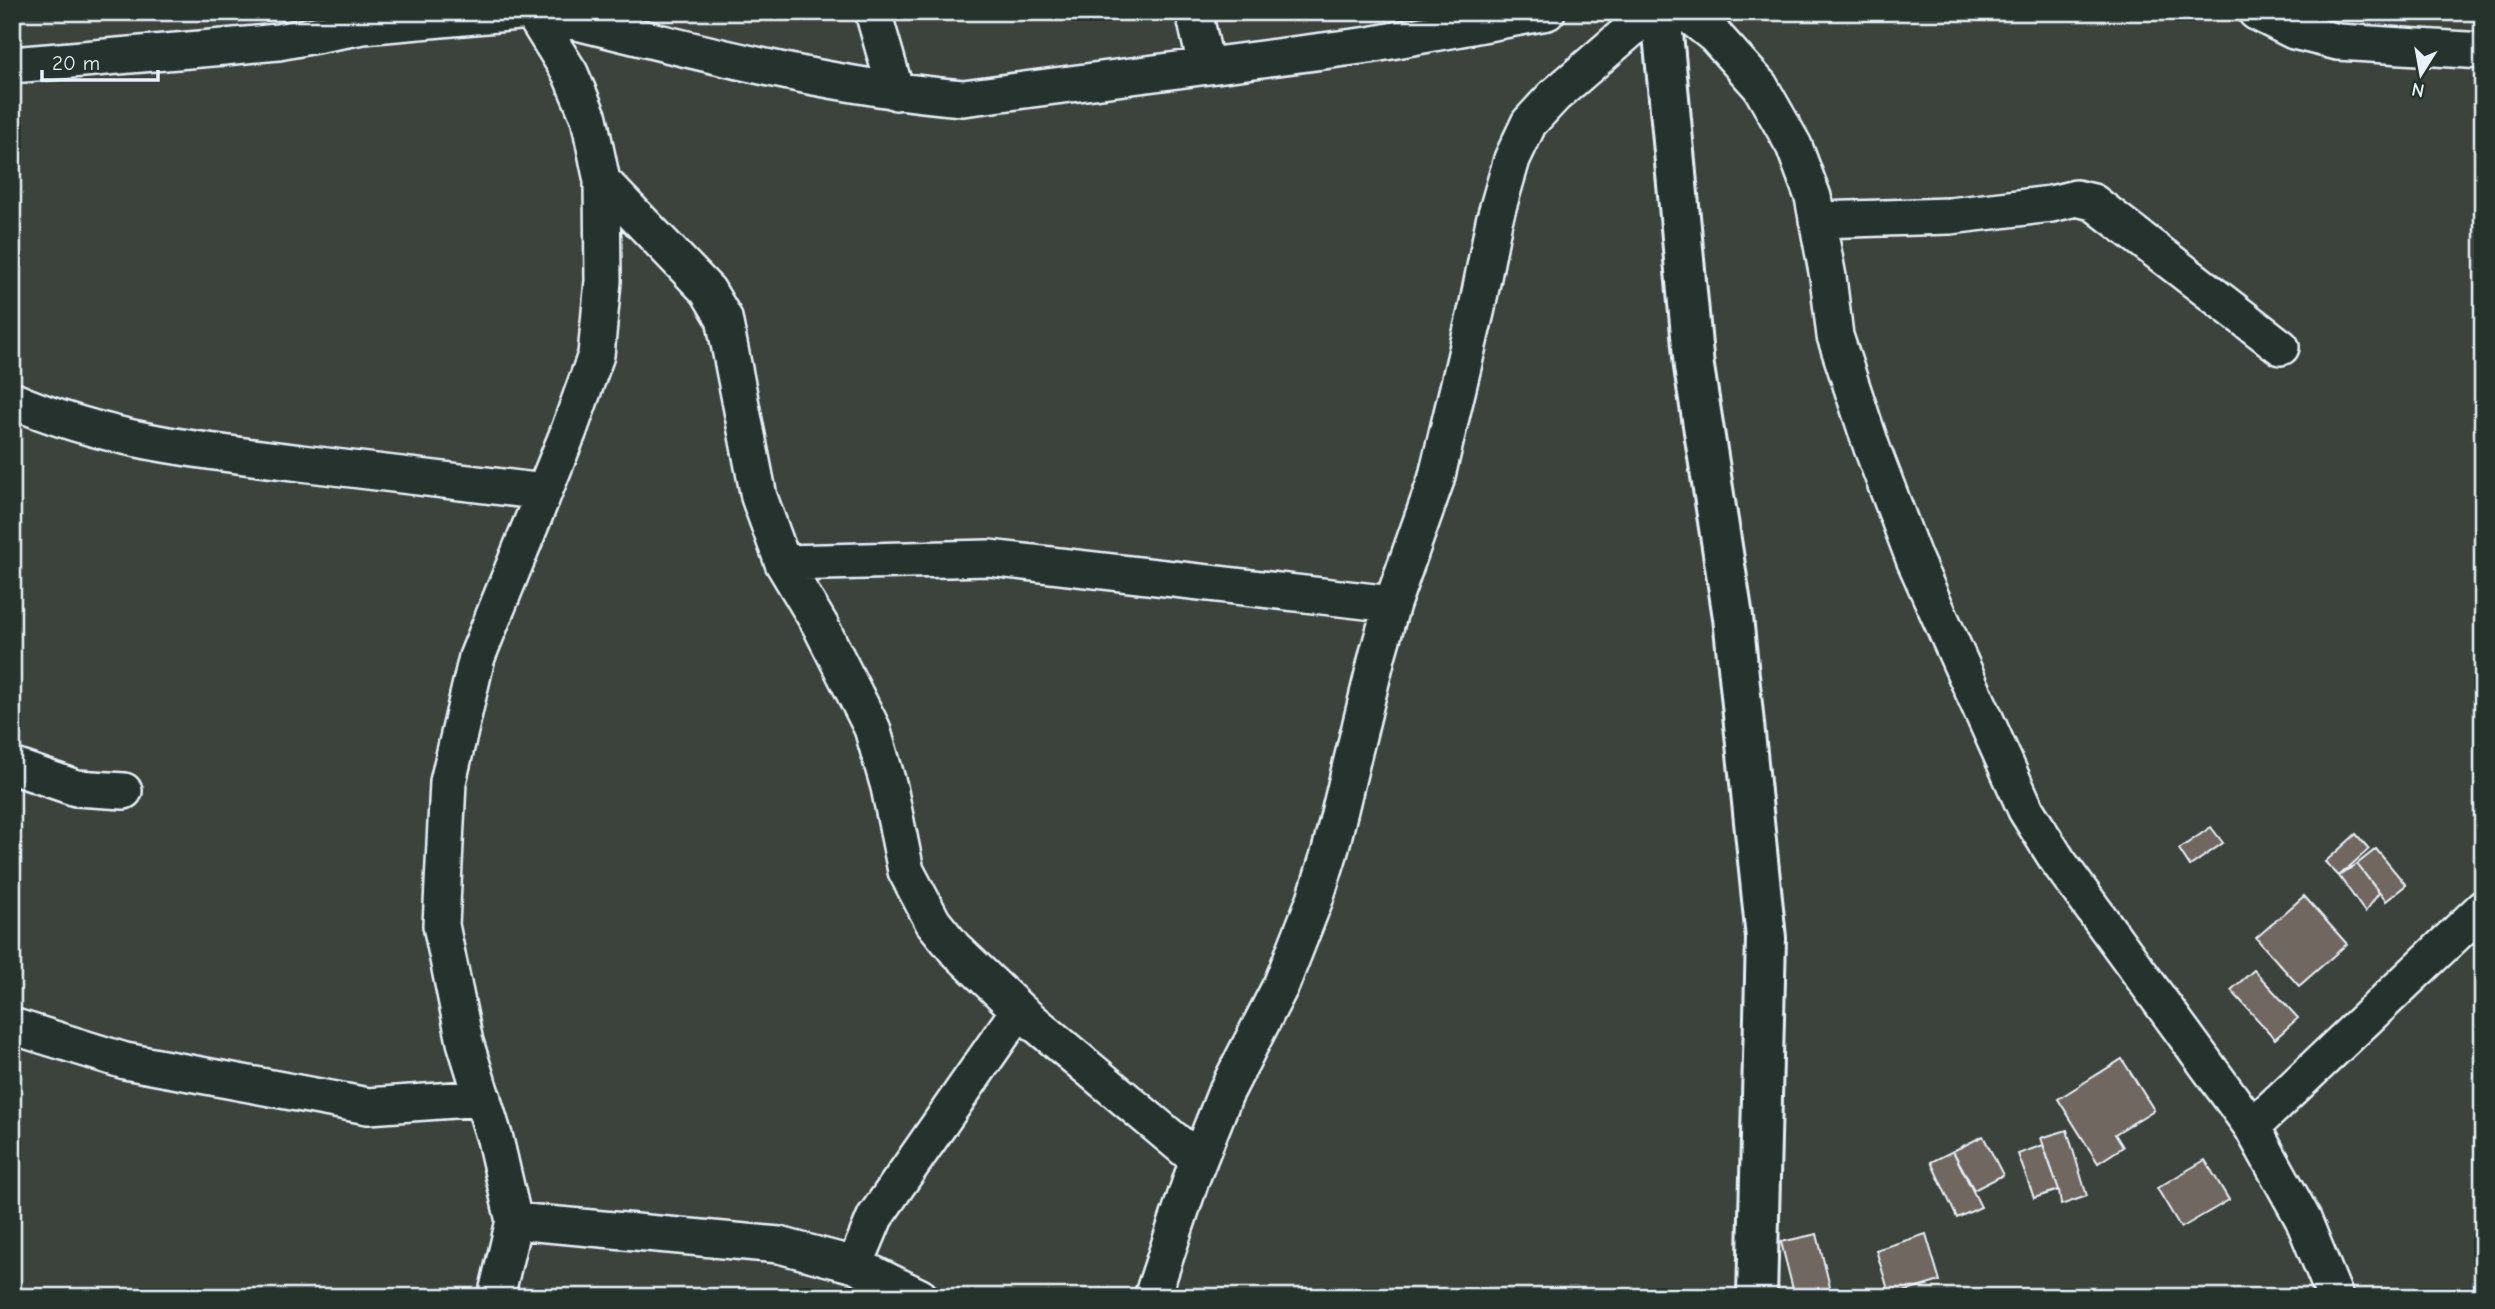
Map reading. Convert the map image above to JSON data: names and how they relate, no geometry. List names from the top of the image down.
{
  "scale_bar": "20 m",
  "north": "bottom"
}
